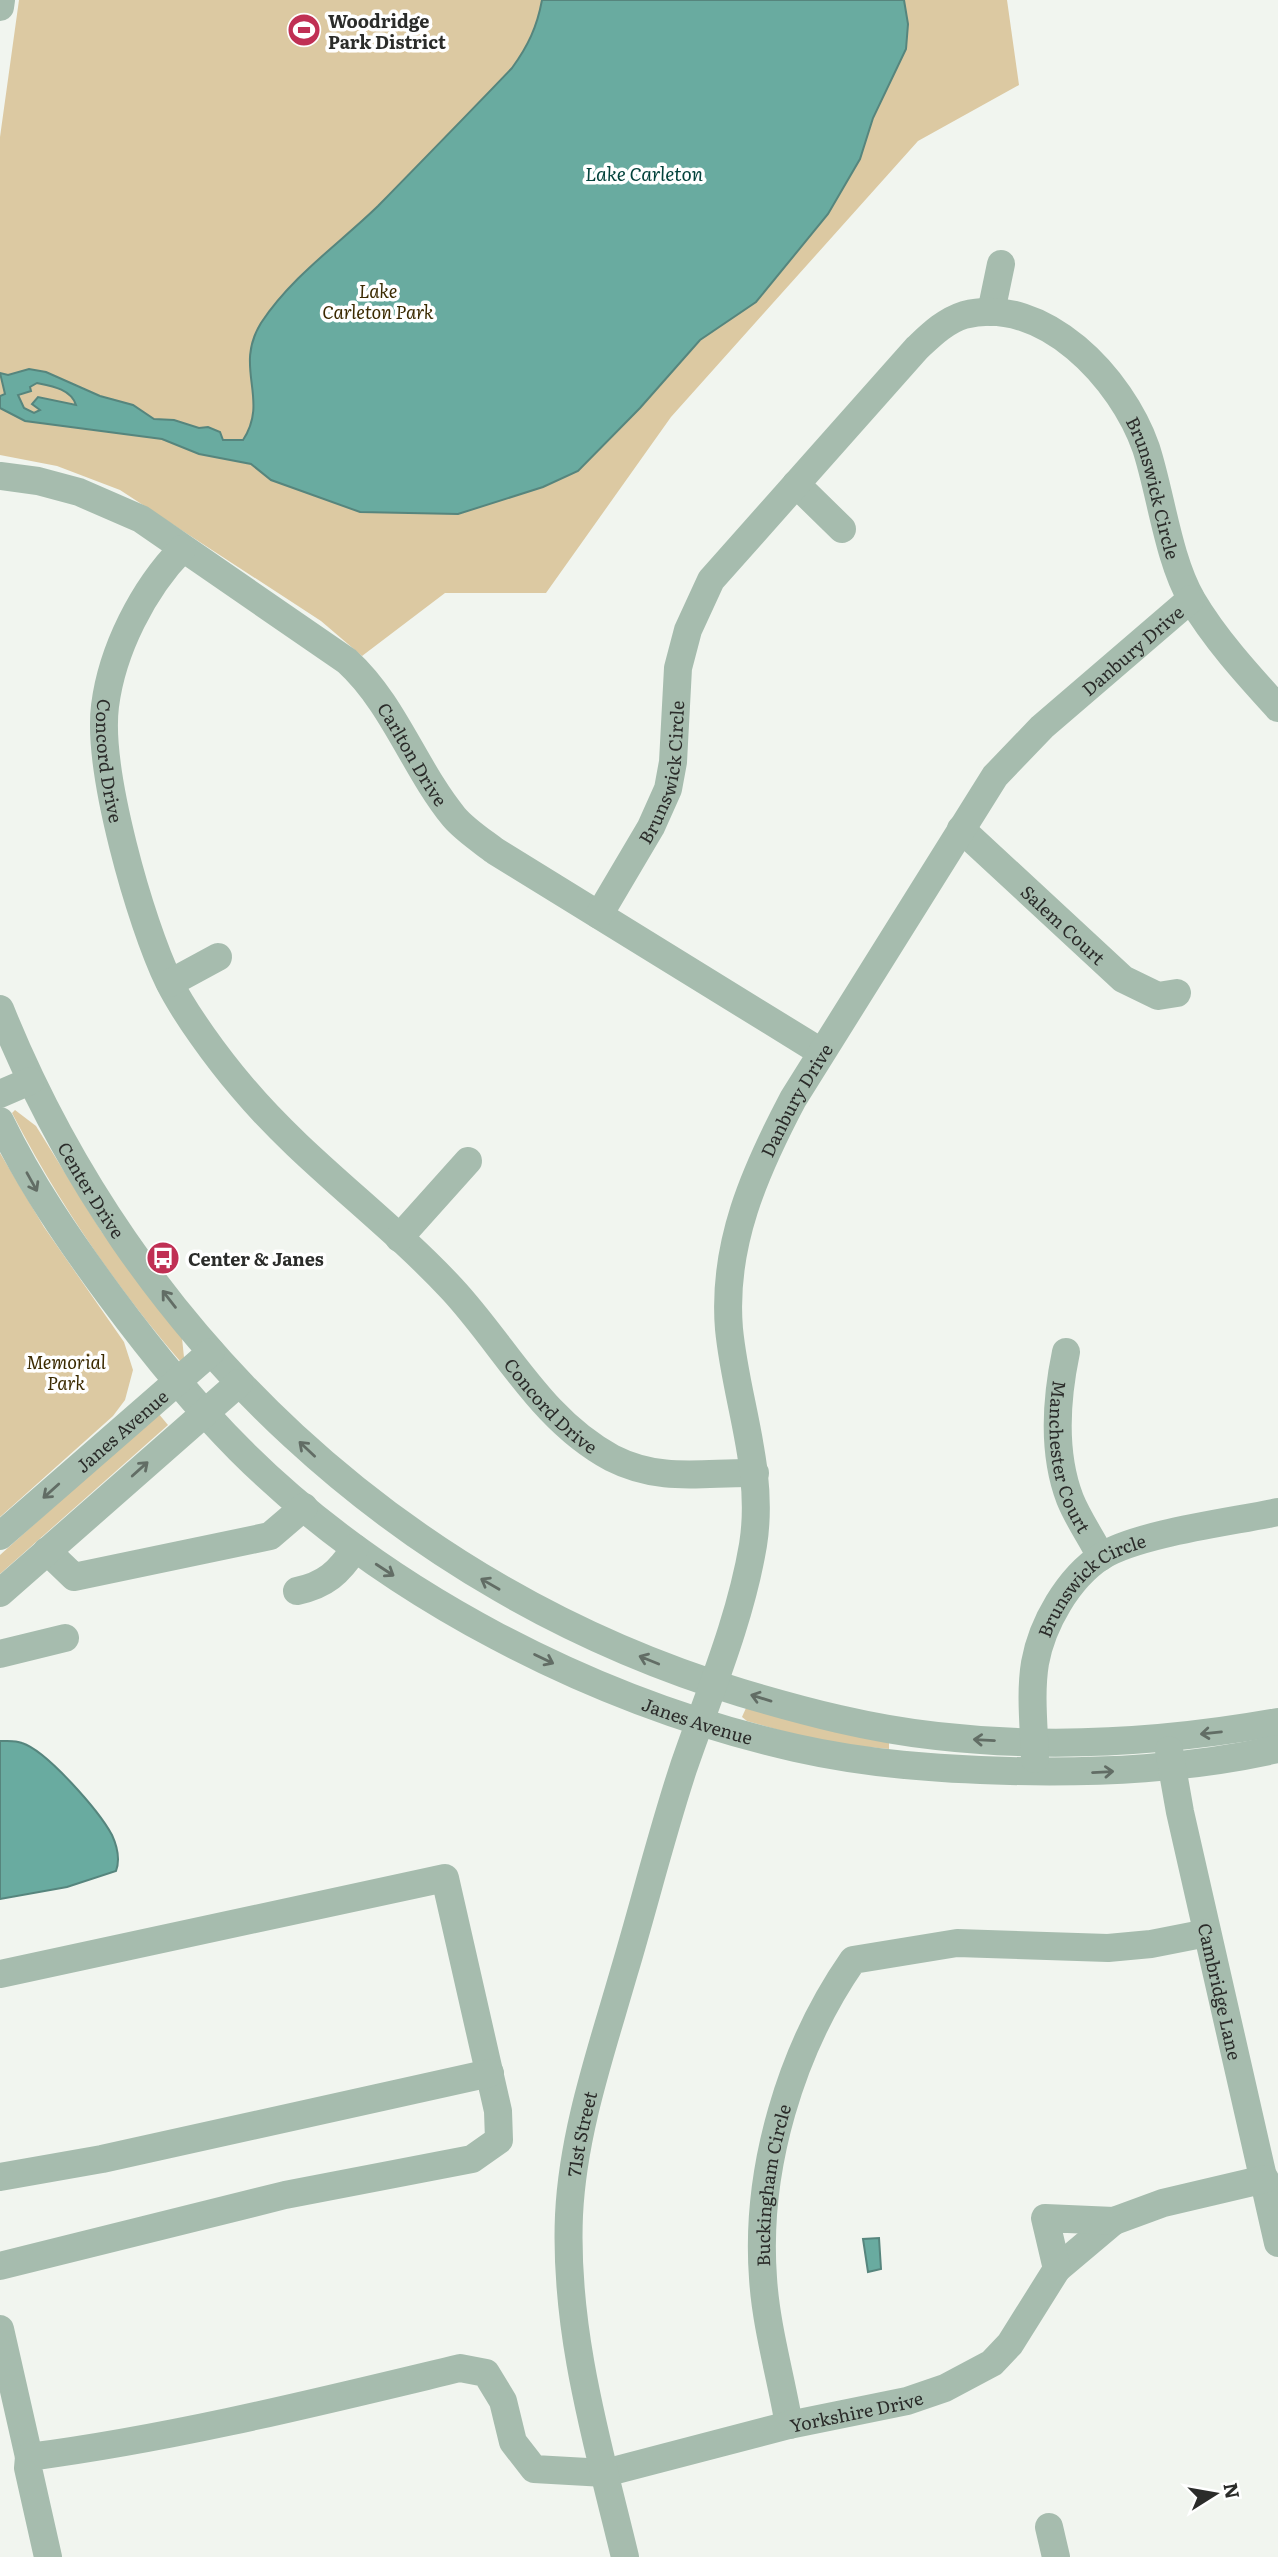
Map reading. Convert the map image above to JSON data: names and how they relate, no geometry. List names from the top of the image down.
{
  "streets": {
    "street": [
      "Brunswick Circle",
      "Danbury Drive",
      "Carlton Drive",
      "Concord Drive",
      "Salem Court",
      "Center Drive",
      "Janes Avenue",
      "Manchester Court",
      "Cambridge Lane",
      "71st Street",
      "Buckingham Circle",
      "Yorkshire Drive"
    ]
  },
  "crossings": [
    ["Brunswick Circle", "Danbury Drive"],
    ["Brunswick Circle", "Carlton Drive"],
    ["Brunswick Circle", "Janes Avenue"],
    ["Brunswick Circle", "Manchester Court"],
    ["Danbury Drive", "Carlton Drive"],
    ["Danbury Drive", "Concord Drive"],
    ["Danbury Drive", "Salem Court"],
    ["Danbury Drive", "Janes Avenue"],
    ["Danbury Drive", "71st Street"],
    ["Carlton Drive", "Concord Drive"],
    ["Center Drive", "Janes Avenue"],
    ["Janes Avenue", "Cambridge Lane"],
    ["Janes Avenue", "71st Street"],
    ["Cambridge Lane", "Buckingham Circle"],
    ["Cambridge Lane", "Yorkshire Drive"],
    ["71st Street", "Yorkshire Drive"],
    ["Buckingham Circle", "Yorkshire Drive"]
  ],
  "water": ["Lake Carleton"],
  "parks": ["Lake Carleton Park", "Memorial Park"],
  "places": {
    "sports": ["Woodridge Park District"],
    "bus stop": ["Center & Janes"]
  },
  "north": "right"
}
